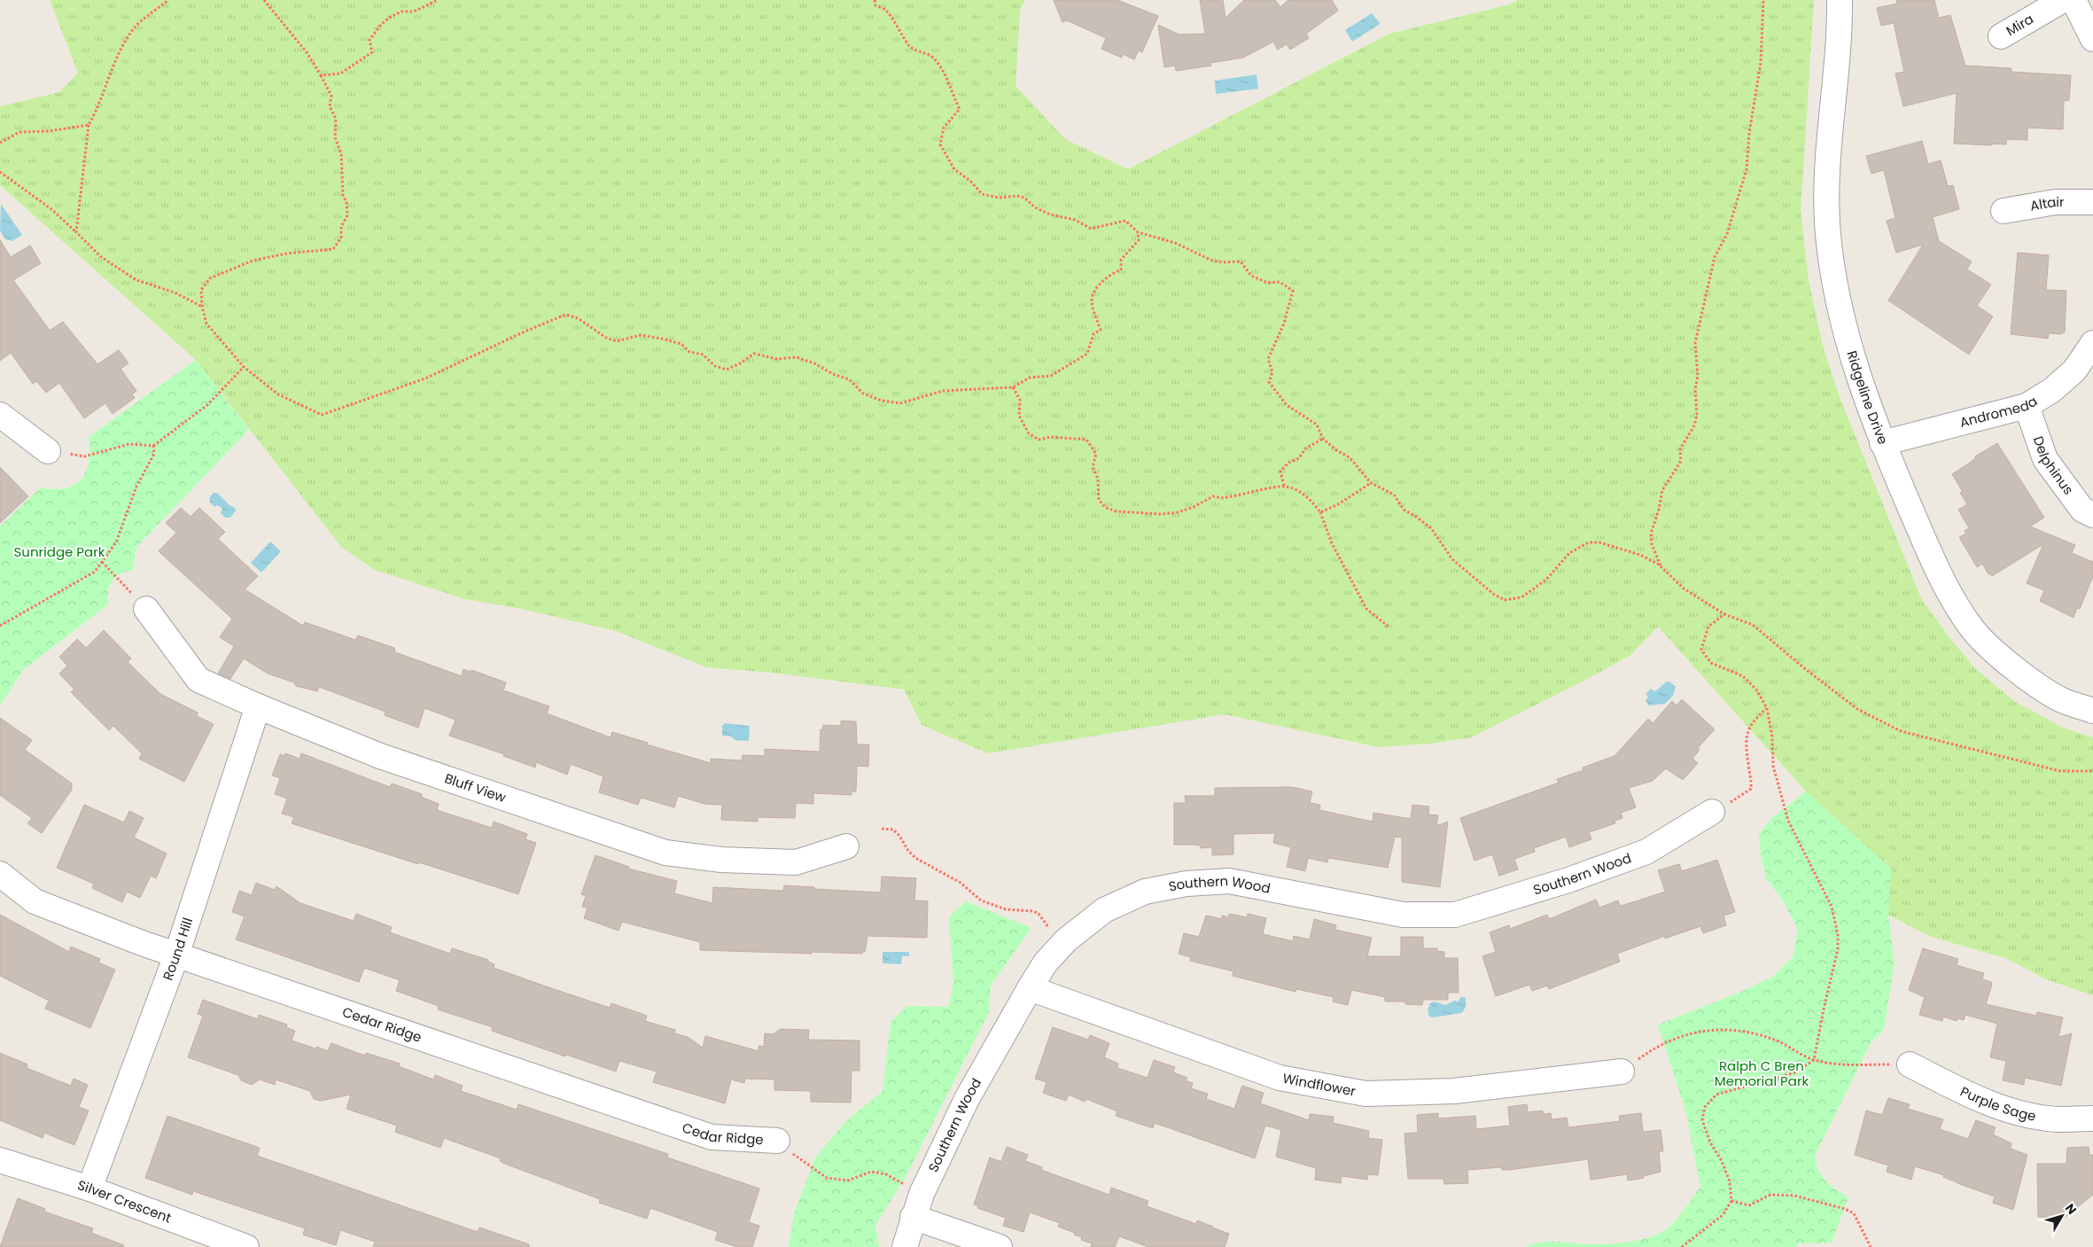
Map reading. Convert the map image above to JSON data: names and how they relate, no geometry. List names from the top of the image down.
{
  "streets": {
    "street": [
      "Mira",
      "Altair",
      "Ridgeline Drive",
      "Andromeda",
      "Delphinus",
      "Bluff View",
      "Southern Wood",
      "Round Hill",
      "Cedar Ridge",
      "Windflower",
      "Purple Sage",
      "Silver Crescent"
    ]
  },
  "crossings": [
    ["Ridgeline Drive", "Andromeda"],
    ["Andromeda", "Delphinus"],
    ["Bluff View", "Round Hill"],
    ["Southern Wood", "Windflower"],
    ["Round Hill", "Cedar Ridge"],
    ["Round Hill", "Silver Crescent"]
  ],
  "parks": ["Sunridge Park", "Ralph C Bren Memorial Park"],
  "north": "top right"
}
